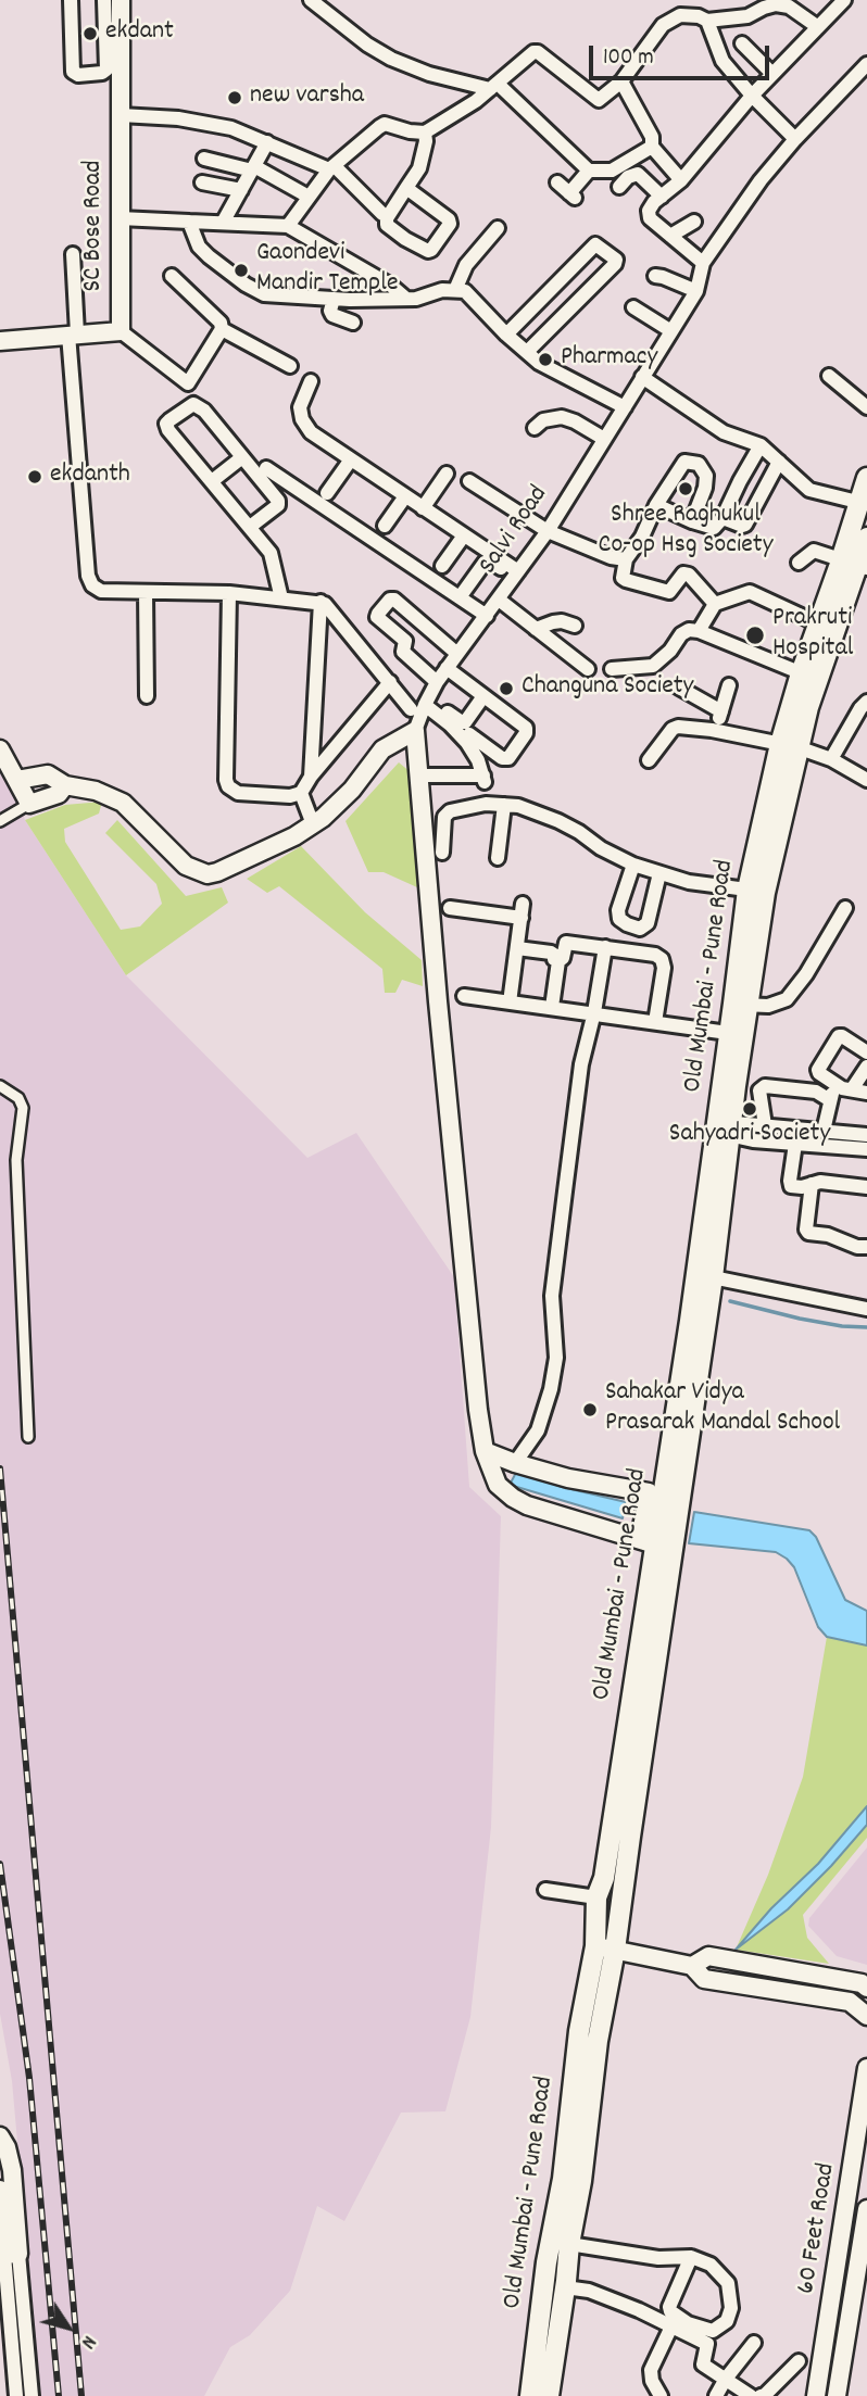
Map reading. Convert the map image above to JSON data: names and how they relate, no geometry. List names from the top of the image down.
{
  "streets": {
    "main road": ["Old Mumbai - Pune Road"],
    "street": ["SC Bose Road", "Salvi Road", "60 Feet Road"]
  },
  "places": [
    "ekdant",
    "new varsha",
    "Gaondevi Mandir Temple",
    "Pharmacy",
    "ekdanth",
    "Shree Raghukul Co-op Hsg Society",
    "Prakruti Hospital",
    "Changuna Society",
    "Sahyadri Society",
    "Sahakar Vidya Prasarak Mandal School"
  ],
  "scale_bar": "100 m",
  "north": "bottom right"
}
